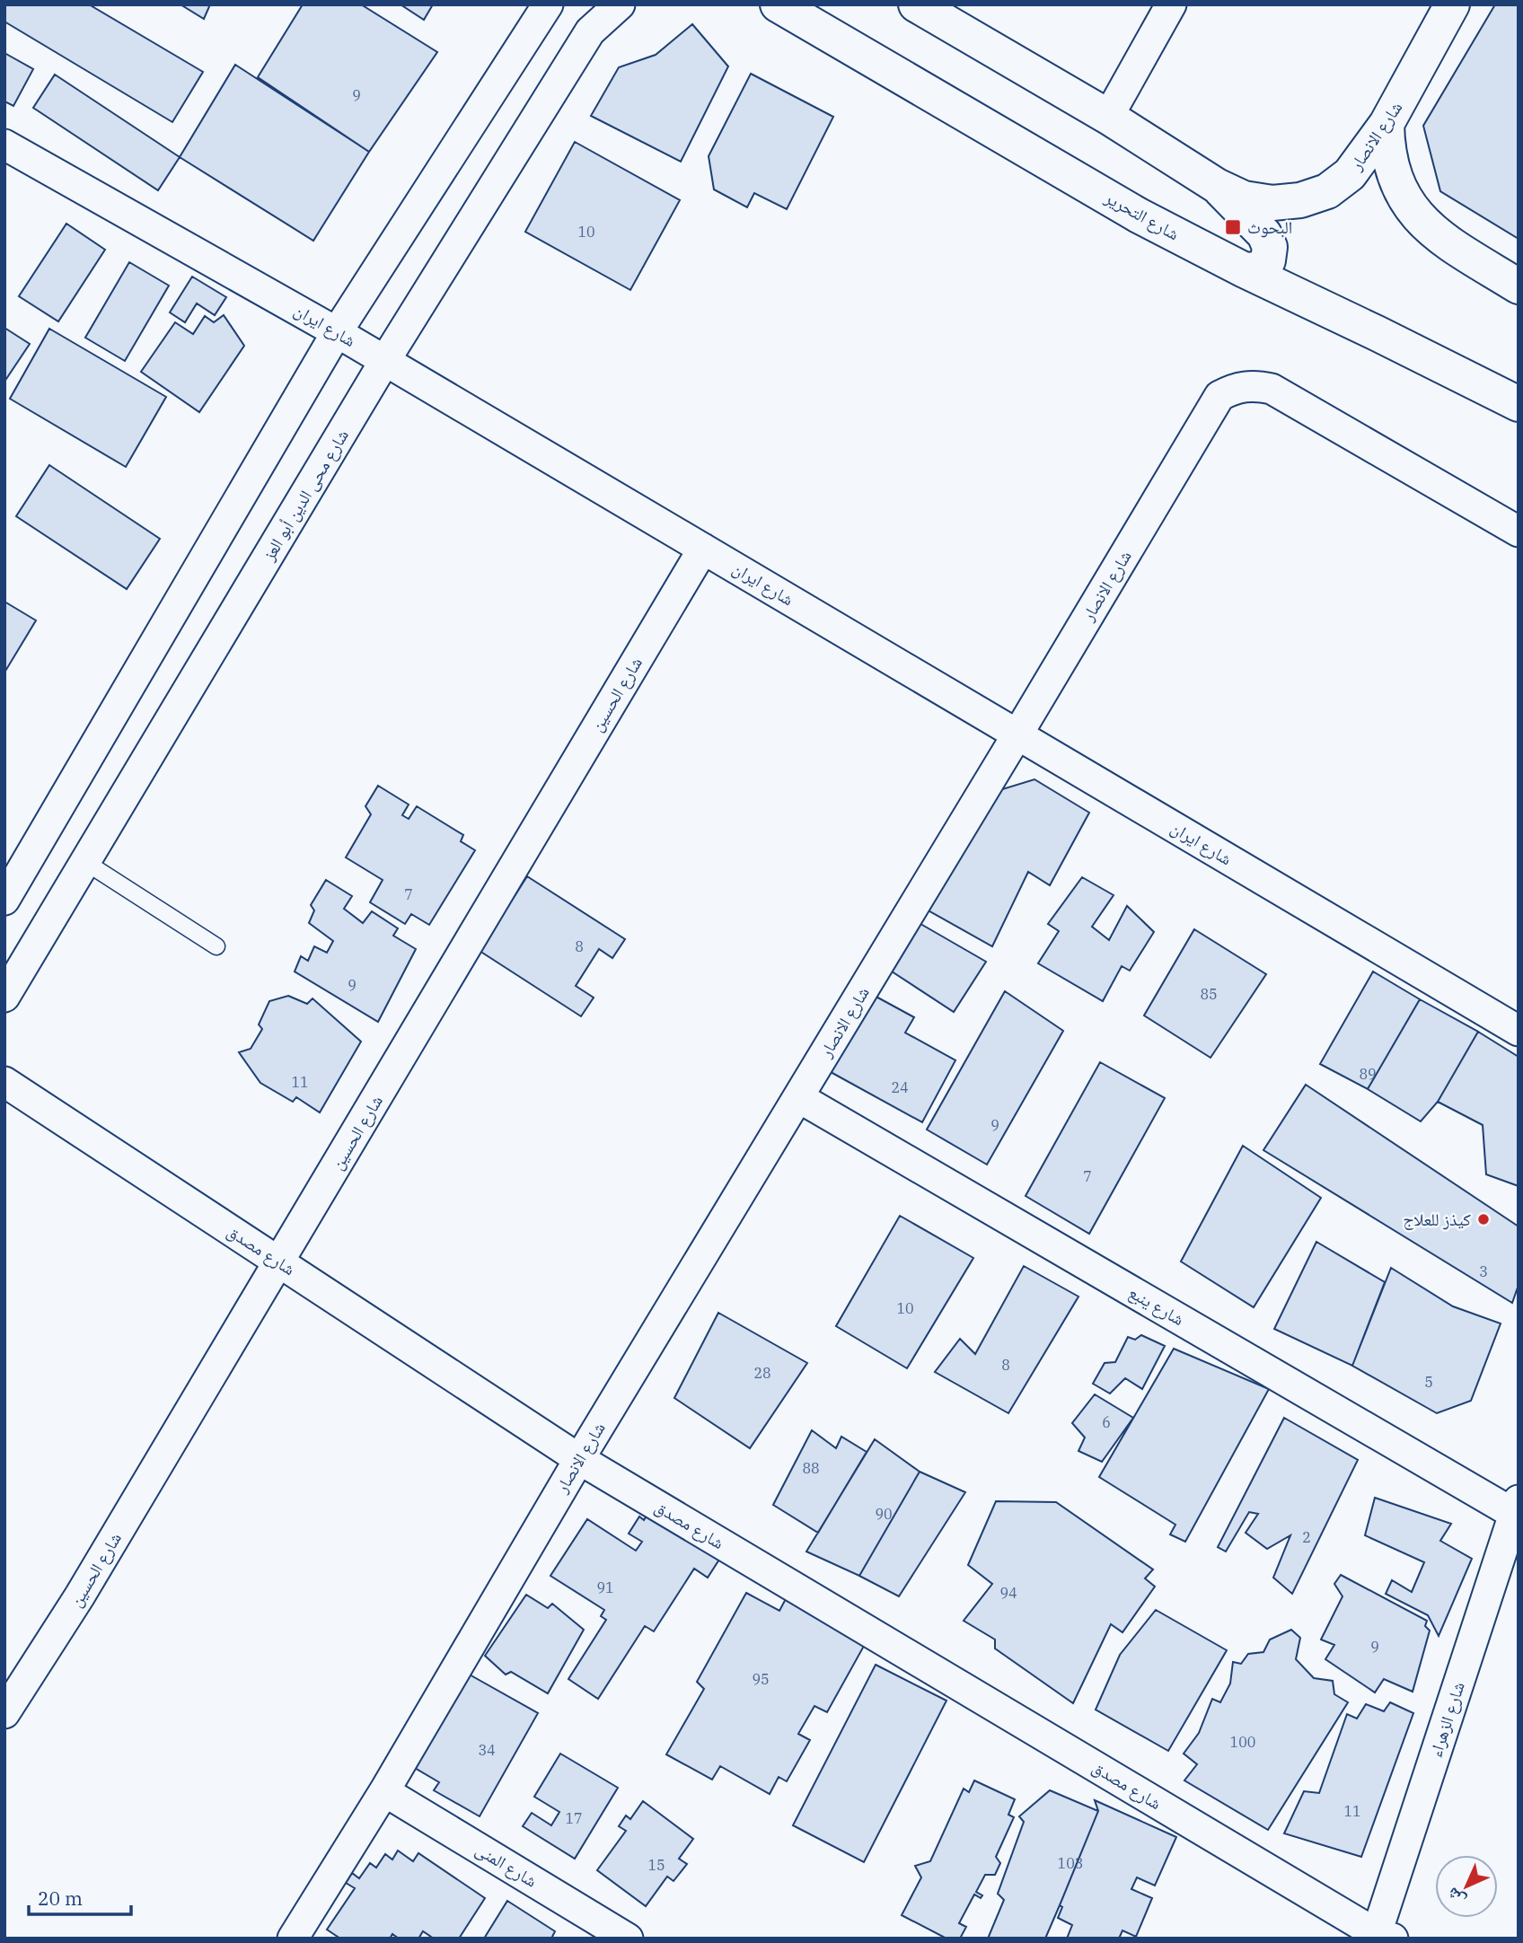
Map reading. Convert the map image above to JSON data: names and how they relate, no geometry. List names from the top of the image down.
{
  "streets": {
    "main road": ["شارع الانصار", "شارع التحرير"],
    "street": [
      "شارع ايران",
      "شارع محى الدين أبو العز",
      "شارع الحسين",
      "شارع مصدق",
      "شارع ينبع",
      "شارع الزهراء",
      "شارع المنى"
    ]
  },
  "crossings": [
    ["شارع الانصار", "شارع ايران"],
    ["شارع الانصار", "شارع مصدق"],
    ["شارع الانصار", "شارع ينبع"],
    ["شارع الانصار", "شارع المنى"],
    ["شارع ايران", "شارع محى الدين أبو العز"],
    ["شارع ايران", "شارع الحسين"],
    ["شارع الحسين", "شارع مصدق"],
    ["شارع مصدق", "شارع الزهراء"],
    ["شارع ينبع", "شارع الزهراء"]
  ],
  "places": {
    "transit": ["البحوث"],
    "other": ["كيذز للعلاج"]
  },
  "house_numbers": [
    "9",
    "10",
    "7",
    "8",
    "9",
    "85",
    "89",
    "11",
    "24",
    "9",
    "7",
    "3",
    "10",
    "8",
    "28",
    "5",
    "6",
    "88",
    "90",
    "2",
    "91",
    "94",
    "9",
    "95",
    "100",
    "34",
    "11",
    "17",
    "103",
    "15"
  ],
  "scale_bar": "20 m",
  "north": "bottom left"
}
